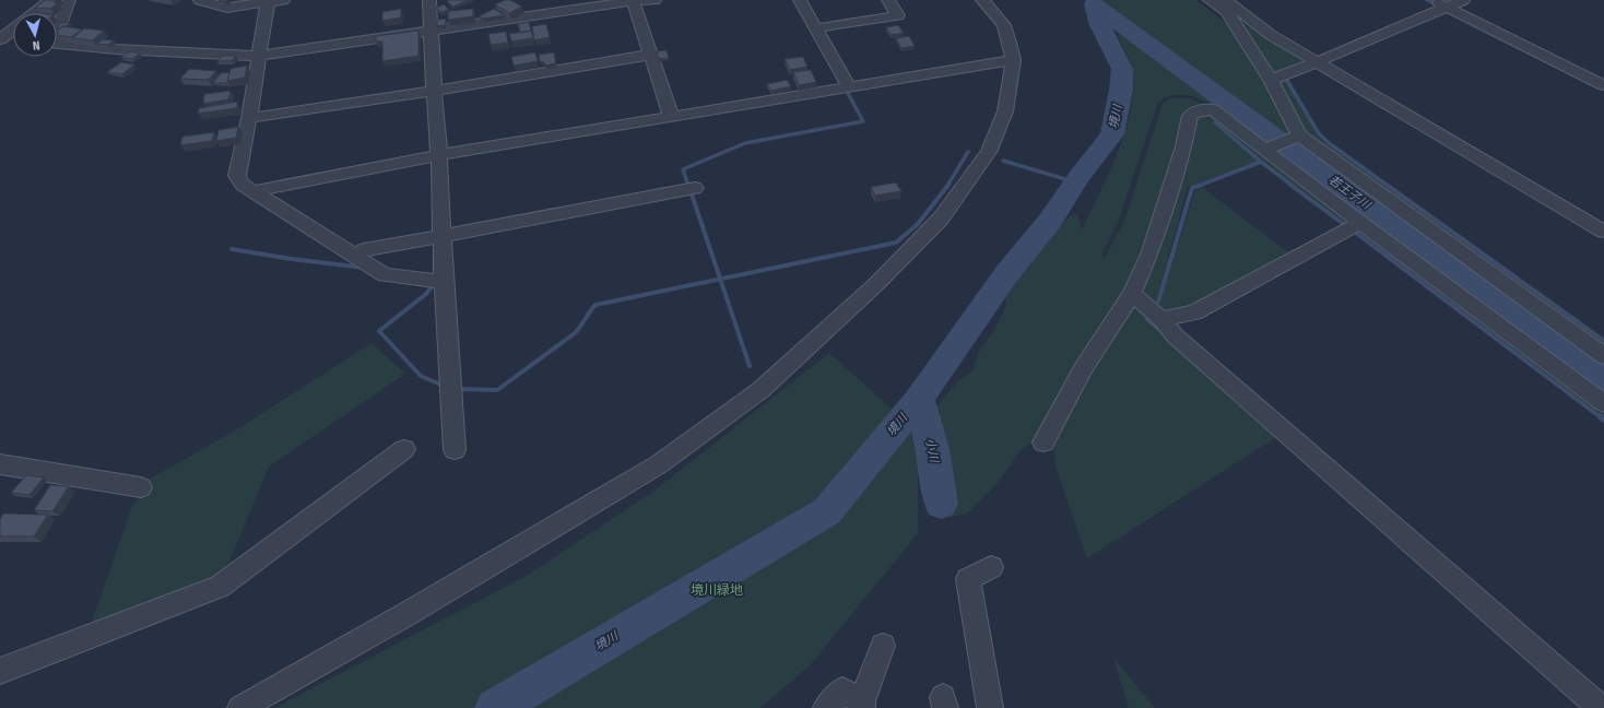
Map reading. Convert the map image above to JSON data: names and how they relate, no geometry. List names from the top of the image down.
{
  "water": ["境川", "若王子川", "小川"],
  "parks": ["境川緑地"],
  "north": "bottom"
}
